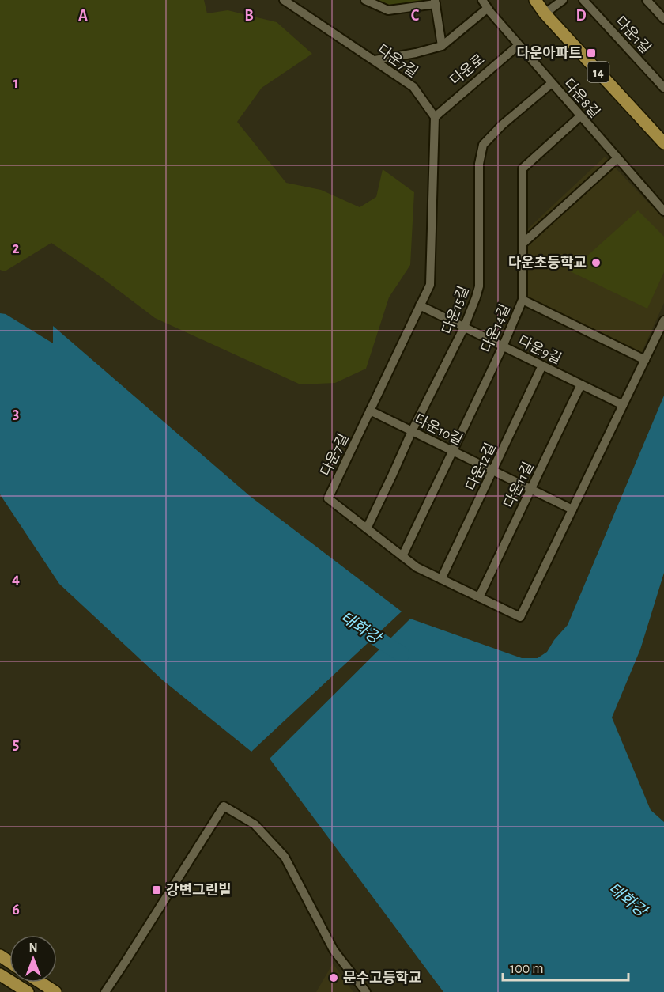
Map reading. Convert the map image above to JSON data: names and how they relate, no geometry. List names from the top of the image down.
{
  "streets": {
    "main road": ["14"],
    "street": [
      "다운1길",
      "다운7길",
      "다운로",
      "다운8길",
      "다운15길",
      "다운14길",
      "다운9길",
      "다운10길",
      "다운12길",
      "다운11길"
    ]
  },
  "crossings": [
    ["다운7길", "다운로"],
    ["다운7길", "다운15길"],
    ["다운7길", "다운14길"],
    ["다운7길", "다운9길"],
    ["다운7길", "다운10길"],
    ["다운7길", "다운12길"],
    ["다운7길", "다운11길"],
    ["다운로", "다운8길"],
    ["다운8길", "다운15길"],
    ["다운8길", "다운14길"],
    ["다운15길", "다운9길"],
    ["다운15길", "다운10길"],
    ["다운14길", "다운9길"],
    ["다운14길", "다운10길"],
    ["다운9길", "다운12길"],
    ["다운9길", "다운11길"],
    ["다운10길", "다운12길"],
    ["다운10길", "다운11길"]
  ],
  "water": ["태화강"],
  "places": {
    "transit": ["다운아파트", "강변그린빌"],
    "other": ["다운초등학교", "문수고등학교"]
  },
  "scale_bar": "100 m",
  "north": "top",
  "grid": {
    "columns": [
      "A",
      "B",
      "C",
      "D"
    ],
    "rows": [
      "1",
      "2",
      "3",
      "4",
      "5",
      "6"
    ]
  }
}
